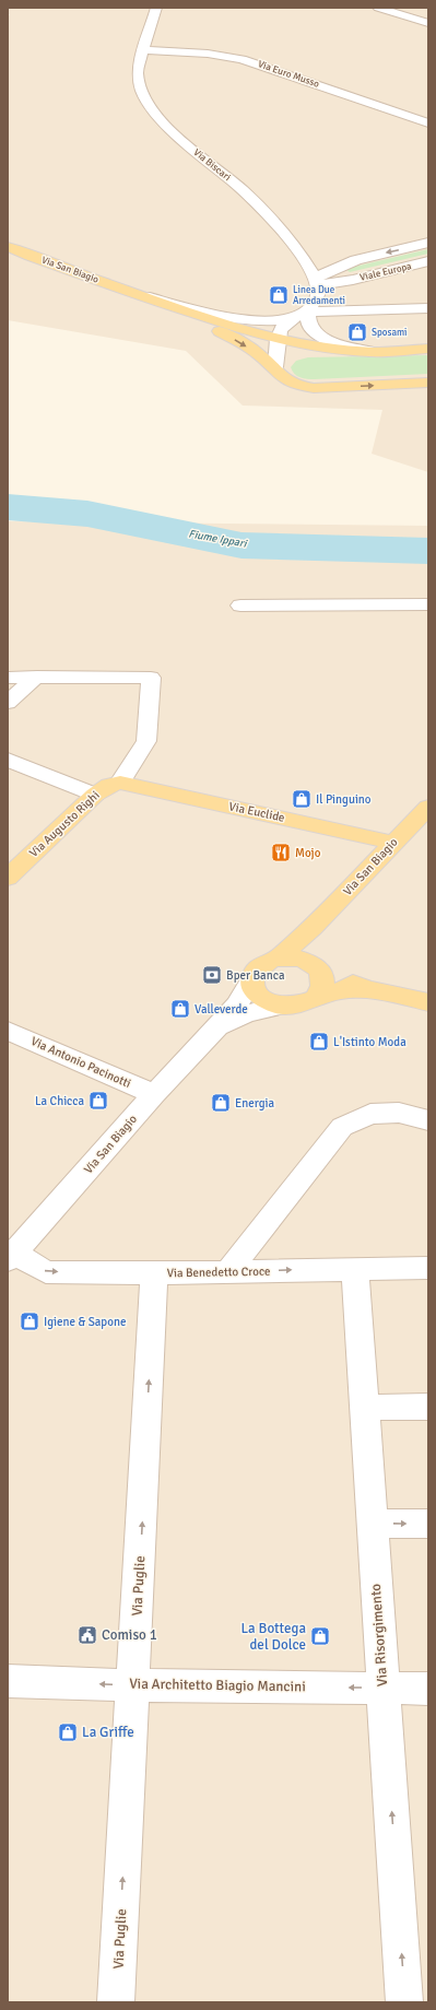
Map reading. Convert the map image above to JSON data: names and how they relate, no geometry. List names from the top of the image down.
{
  "streets": {
    "main road": ["Via San Biagio", "Via Euclide", "Via Augusto Righi"],
    "street": [
      "Via Euro Musso",
      "Via Biscari",
      "Viale Europa",
      "Via Antonio Pacinotti",
      "Via Benedetto Croce",
      "Via Puglie",
      "Via Risorgimento",
      "Via Architetto Biagio Mancini"
    ]
  },
  "crossings": [
    ["Via Euro Musso", "Via Biscari"],
    ["Via Biscari", "Viale Europa"],
    ["Via San Biagio", "Via Euclide"],
    ["Via San Biagio", "Via Antonio Pacinotti"],
    ["Via San Biagio", "Via Benedetto Croce"],
    ["Via Euclide", "Via Augusto Righi"],
    ["Via Benedetto Croce", "Via Puglie"],
    ["Via Benedetto Croce", "Via Risorgimento"],
    ["Via Puglie", "Via Architetto Biagio Mancini"],
    ["Via Risorgimento", "Via Architetto Biagio Mancini"]
  ],
  "one_way": [
    "Via Benedetto Croce",
    "Via Puglie",
    "Via Risorgimento",
    "Via Architetto Biagio Mancini"
  ],
  "water": ["Fiume Ippari"],
  "places": {
    "shop": [
      "Linea Due Arredamenti",
      "Sposami",
      "Il Pinguino",
      "Valleverde",
      "L'Istinto Moda",
      "La Chicca",
      "Energia",
      "Igiene & Sapone",
      "La Bottega del Dolce",
      "La Griffe"
    ],
    "restaurant": ["Mojo"],
    "bank": ["Bper Banca"],
    "public building": ["Comiso 1"]
  }
}
